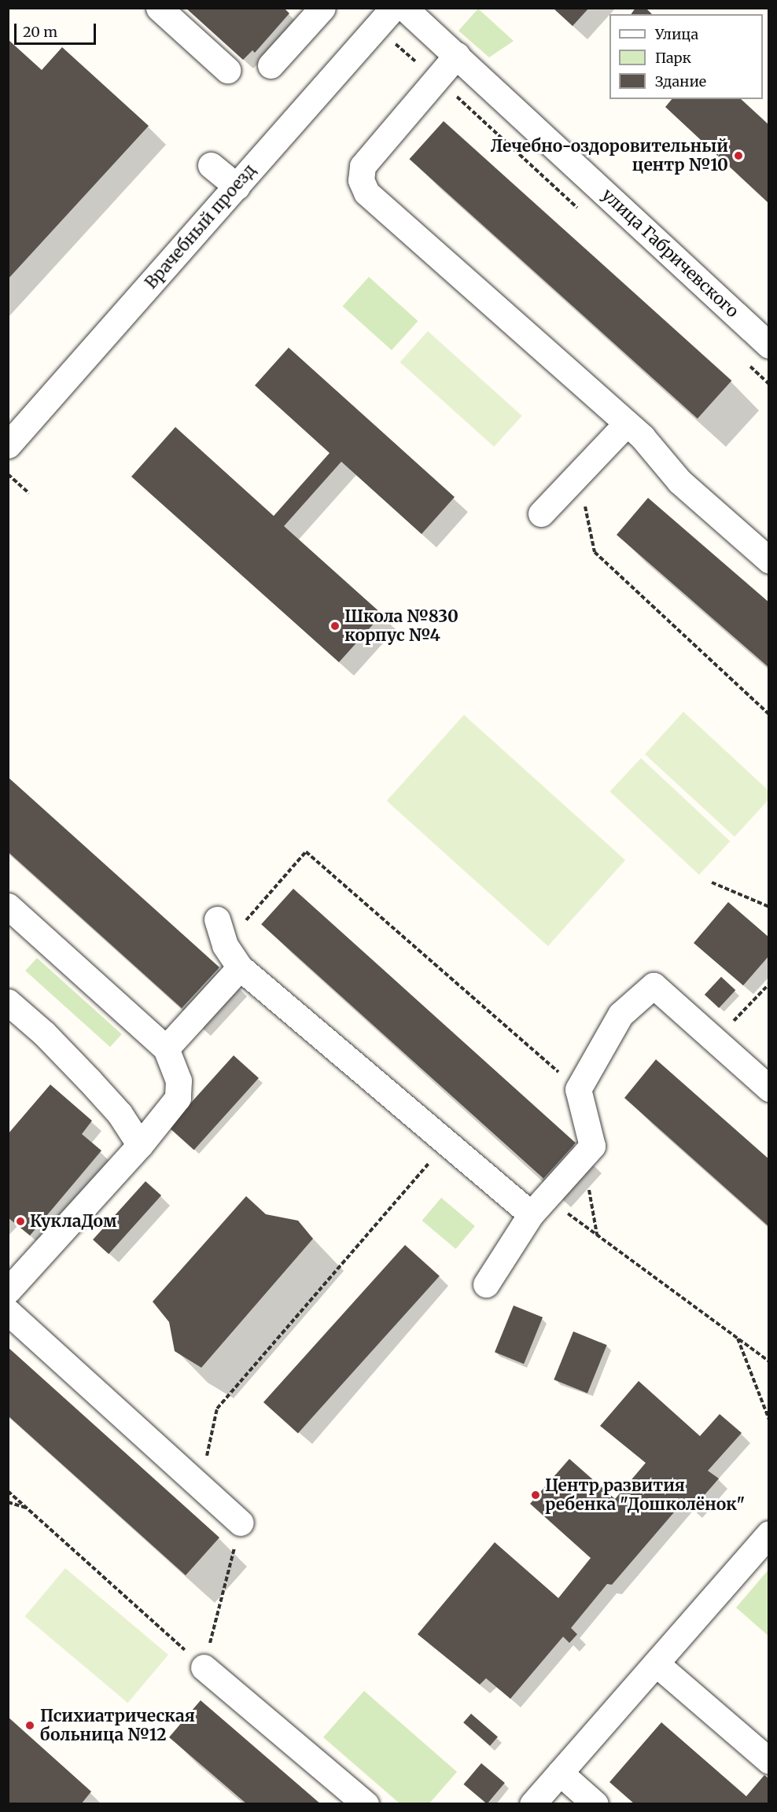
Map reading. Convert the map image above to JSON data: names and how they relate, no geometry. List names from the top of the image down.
{
  "streets": {
    "street": ["Врачебный проезд", "улица Габричевского"]
  },
  "places": [
    "Лечебно-оздоровительный центр №10",
    "Школа №830 корпус №4",
    "КуклаДом",
    "Центр развития ребенка \"Дошколёнок\"",
    "Психиатрическая больница №12"
  ],
  "legend": ["Улица", "Парк", "Здание"],
  "scale_bar": "20 m"
}
